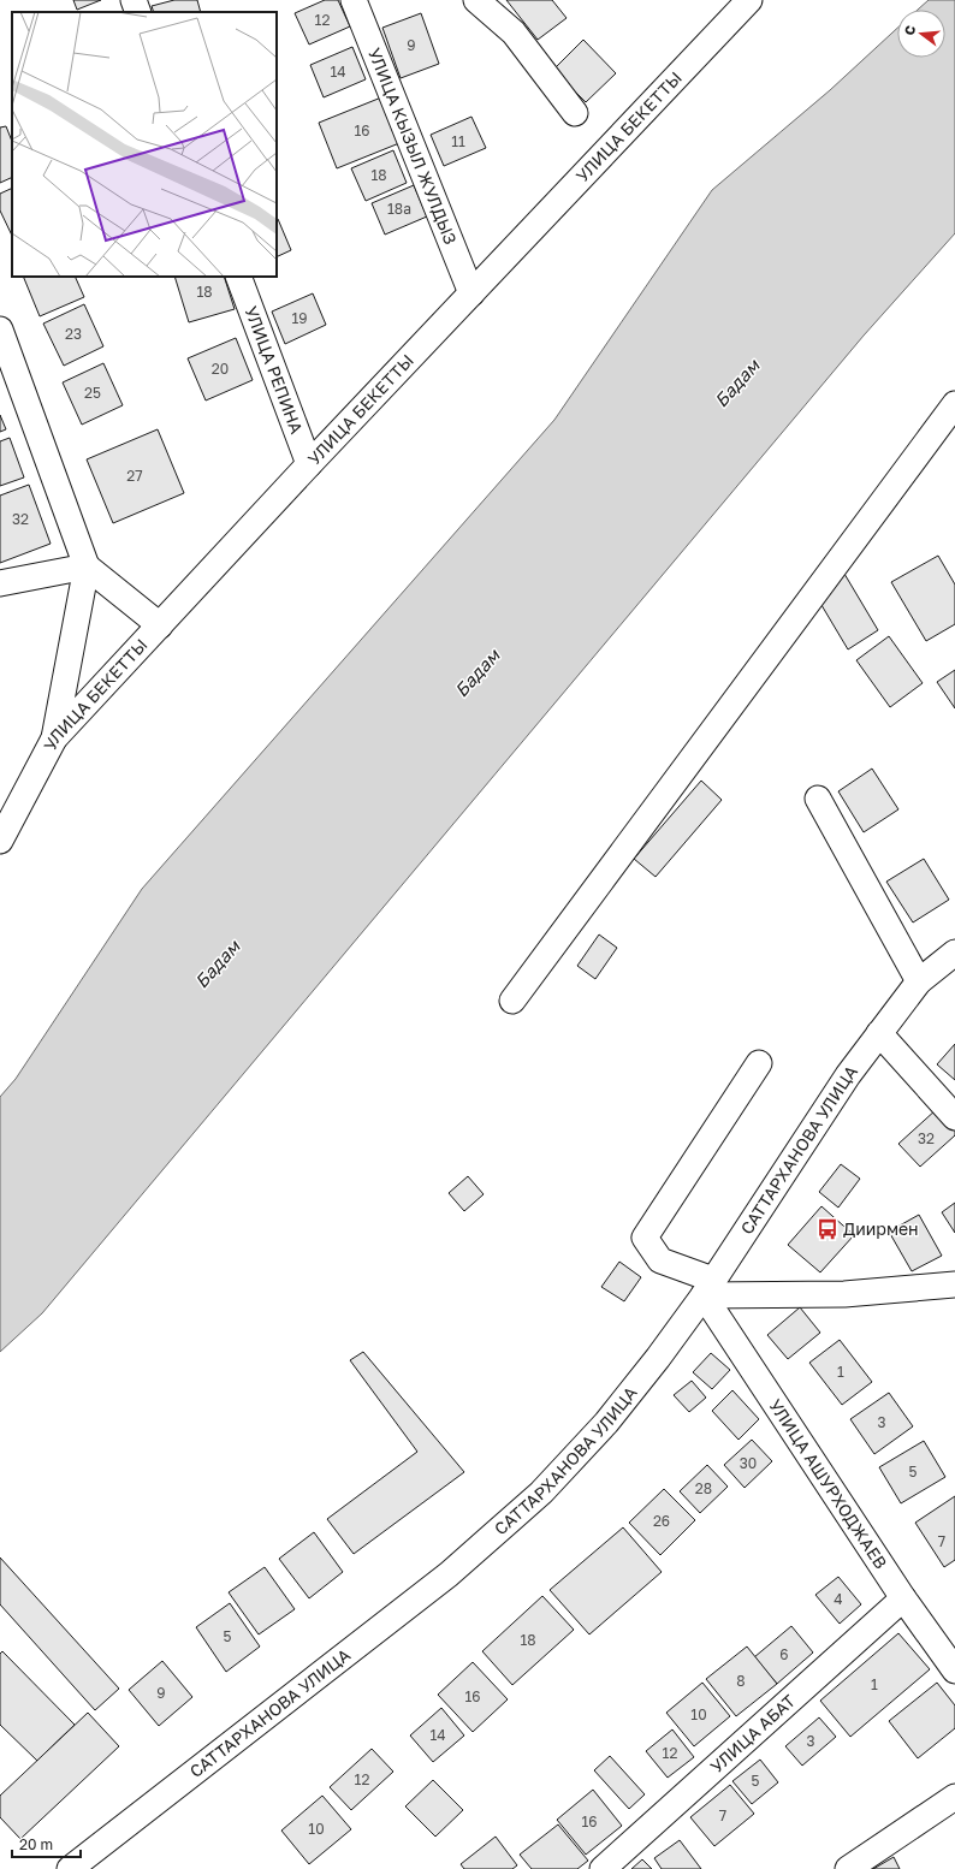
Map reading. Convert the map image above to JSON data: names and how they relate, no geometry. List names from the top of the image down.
{
  "streets": {
    "street": [
      "УЛИЦА БЕКЕТТЫ",
      "УЛИЦА КЫЗЫЛ ЖУЛДЫЗ",
      "УЛИЦА РЕПИНА",
      "САТТАРХАНОВА УЛИЦА",
      "УЛИЦА АШУРХОДЖАЕВ",
      "УЛИЦА АБАТ"
    ]
  },
  "crossings": [
    ["УЛИЦА БЕКЕТТЫ", "УЛИЦА КЫЗЫЛ ЖУЛДЫЗ"],
    ["УЛИЦА БЕКЕТТЫ", "УЛИЦА РЕПИНА"],
    ["САТТАРХАНОВА УЛИЦА", "УЛИЦА АШУРХОДЖАЕВ"],
    ["УЛИЦА АШУРХОДЖАЕВ", "УЛИЦА АБАТ"]
  ],
  "water": ["Бадам"],
  "places": {
    "bus stop": ["Диирмен"]
  },
  "house_numbers": [
    "12",
    "9",
    "14",
    "16",
    "11",
    "18",
    "18а",
    "18",
    "19",
    "23",
    "20",
    "25",
    "27",
    "32",
    "32",
    "1",
    "3",
    "30",
    "5",
    "28",
    "26",
    "7",
    "4",
    "5",
    "18",
    "6",
    "8",
    "1",
    "9",
    "16",
    "10",
    "14",
    "3",
    "12",
    "12",
    "5",
    "7",
    "16",
    "10"
  ],
  "scale_bar": "20 m",
  "north": "left"
}
